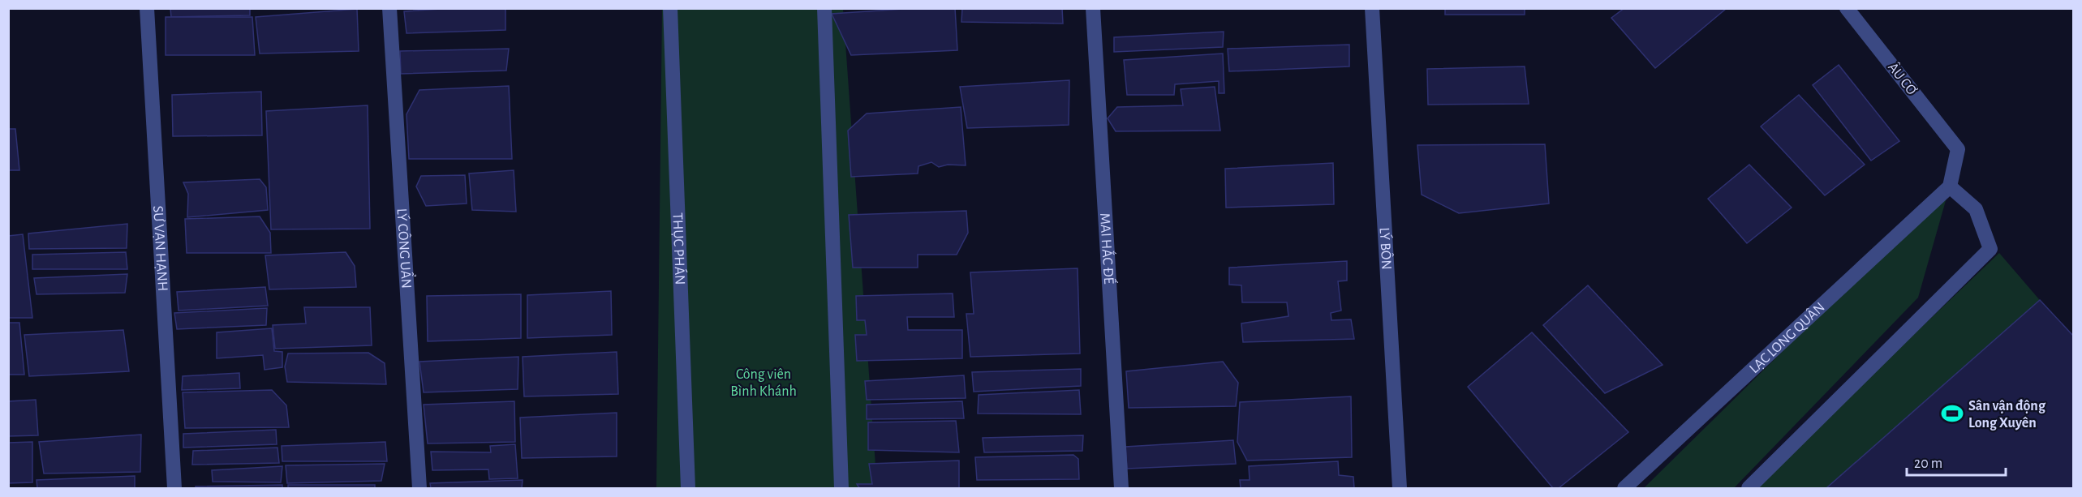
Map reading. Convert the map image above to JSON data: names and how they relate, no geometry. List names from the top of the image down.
{
  "streets": {
    "street": [
      "ÂU CƠ",
      "SƯ VẠN HẠNH",
      "LÝ CÔNG UẨN",
      "THỤC PHÁN",
      "LÝ BÔN",
      "MAI HẮC ĐẾ",
      "LẠC LONG QUÂN"
    ]
  },
  "crossings": [
    ["ÂU CƠ", "LẠC LONG QUÂN"]
  ],
  "parks": ["Công viên Bình Khánh"],
  "places": {
    "sports": ["Sân vận động Long Xuyên"]
  },
  "scale_bar": "20 m"
}
